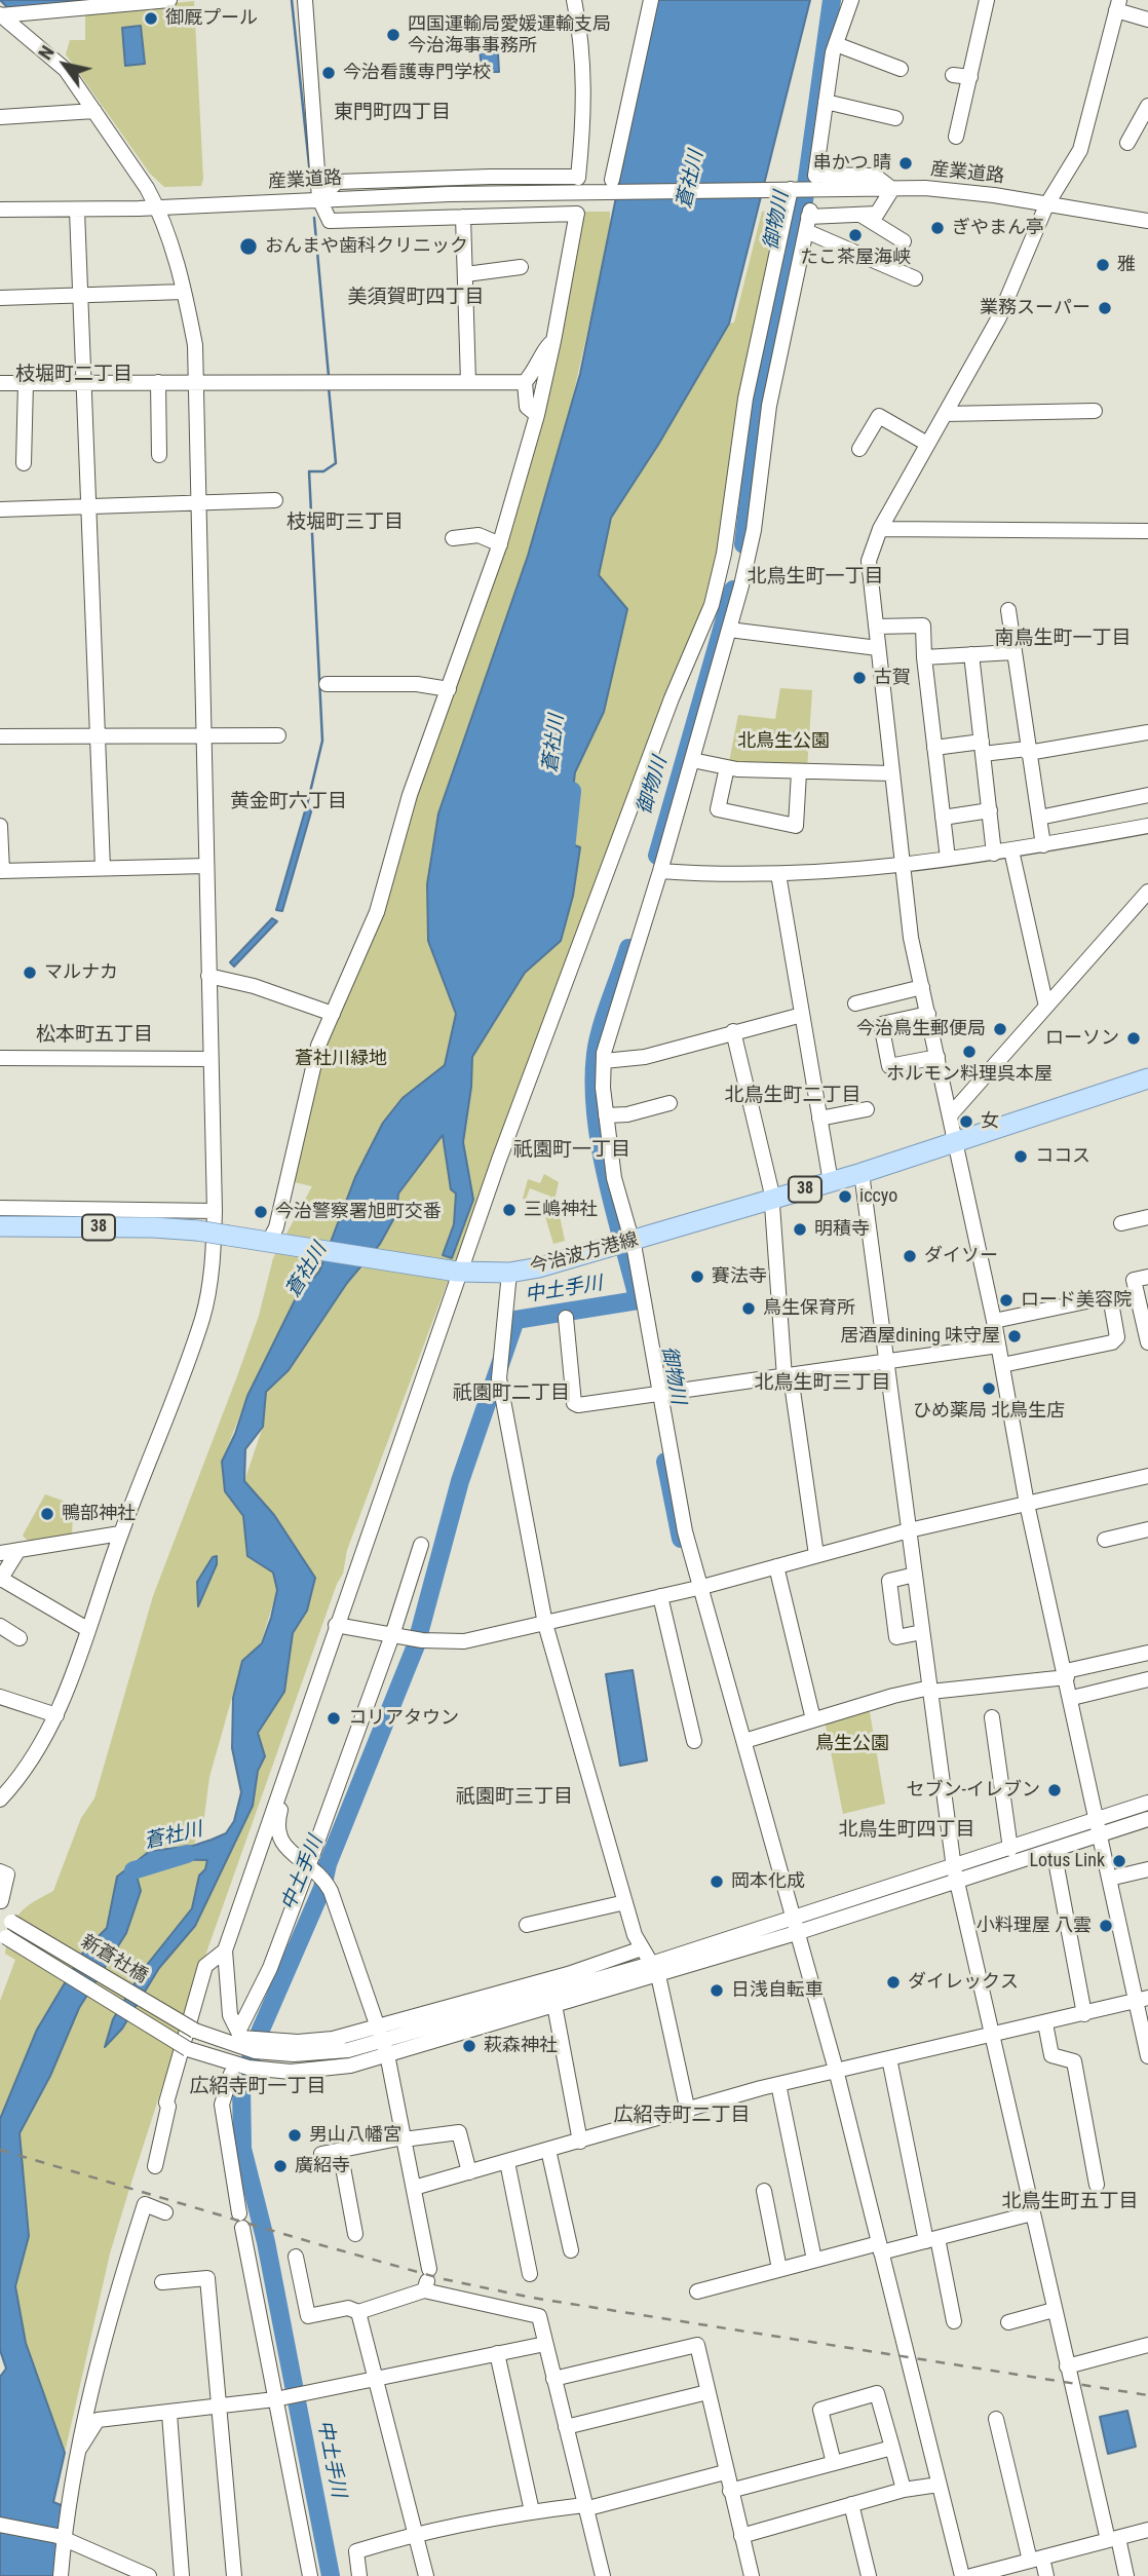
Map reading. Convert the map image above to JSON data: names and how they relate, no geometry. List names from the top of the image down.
{
  "streets": {
    "main road": ["38", "今治波方港線"],
    "street": ["産業道路", "新蒼社橋"]
  },
  "districts": [
    "東門町四丁目",
    "美須賀町四丁目",
    "枝堀町二丁目",
    "枝堀町三丁目",
    "北鳥生町一丁目",
    "南鳥生町一丁目",
    "黄金町六丁目",
    "松本町五丁目",
    "北鳥生町二丁目",
    "祇園町一丁目",
    "北鳥生町三丁目",
    "祇園町二丁目",
    "祇園町三丁目",
    "北鳥生町四丁目",
    "広紹寺町一丁目",
    "広紹寺町二丁目",
    "北鳥生町五丁目"
  ],
  "water": ["蒼社川", "御物川", "中土手川"],
  "parks": ["北鳥生公園", "蒼社川緑地", "鳥生公園"],
  "places": [
    "御厩プール",
    "四国運輸局愛媛運輸支局 今治海事事務所",
    "今治看護専門学校",
    "串かつ 晴",
    "ぎやまん亭",
    "たこ茶屋海峡",
    "おんまや歯科クリニック",
    "雅",
    "業務スーパー",
    "古賀",
    "マルナカ",
    "今治鳥生郵便局",
    "ローソン",
    "ホルモン料理呉本屋",
    "女",
    "ココス",
    "iccyo",
    "三嶋神社",
    "今治警察署旭町交番",
    "明積寺",
    "ダイソー",
    "賽法寺",
    "ロード美容院",
    "鳥生保育所",
    "居酒屋dining 味守屋",
    "ひめ薬局 北鳥生店",
    "鴨部神社",
    "コリアタウン",
    "セブン-イレブン",
    "Lotus Link",
    "岡本化成",
    "小料理屋 八雲",
    "ダイレックス",
    "日浅自転車",
    "萩森神社",
    "男山八幡宮",
    "廣紹寺"
  ],
  "north": "top left"
}
